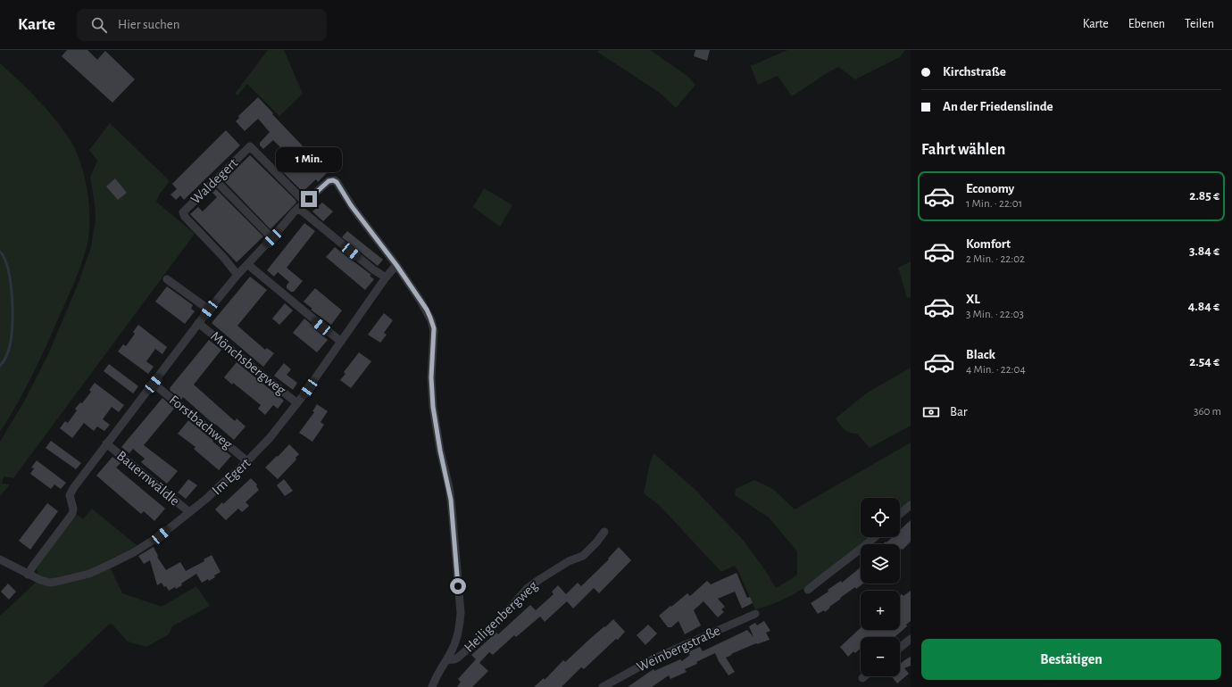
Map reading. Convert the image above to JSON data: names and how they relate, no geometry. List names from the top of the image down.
{
  "streets": {
    "street": [
      "Waldegert",
      "Mönchsbergweg",
      "Forstbachweg",
      "Im Egert",
      "Bauernwäldle",
      "Heiligenbergweg",
      "Weinbergstraße"
    ]
  },
  "crossings": [
    ["Mönchsbergweg", "Im Egert"],
    ["Forstbachweg", "Im Egert"],
    ["Im Egert", "Bauernwäldle"]
  ],
  "page": {
    "header": "Karte",
    "search": "Hier suchen",
    "nav": ["Karte", "Ebenen", "Teilen"],
    "banner": ["Kirchstraße", "An der Friedenslinde"],
    "heading": "Fahrt wählen",
    "bubble": "1 Min.",
    "list": [
      {
        "name": "Economy",
        "note": "1 Min. · 22:01",
        "value": "2.85 €"
      },
      {
        "name": "Komfort",
        "note": "2 Min. · 22:02",
        "value": "3.84 €"
      },
      {
        "name": "XL",
        "note": "3 Min. · 22:03",
        "value": "4.84 €"
      },
      {
        "name": "Black",
        "note": "4 Min. · 22:04",
        "value": "2.54 €"
      }
    ],
    "pay": ["Bar", "360 m"],
    "map_buttons": ["+", "−"],
    "buttons": "Bestätigen"
  }
}
